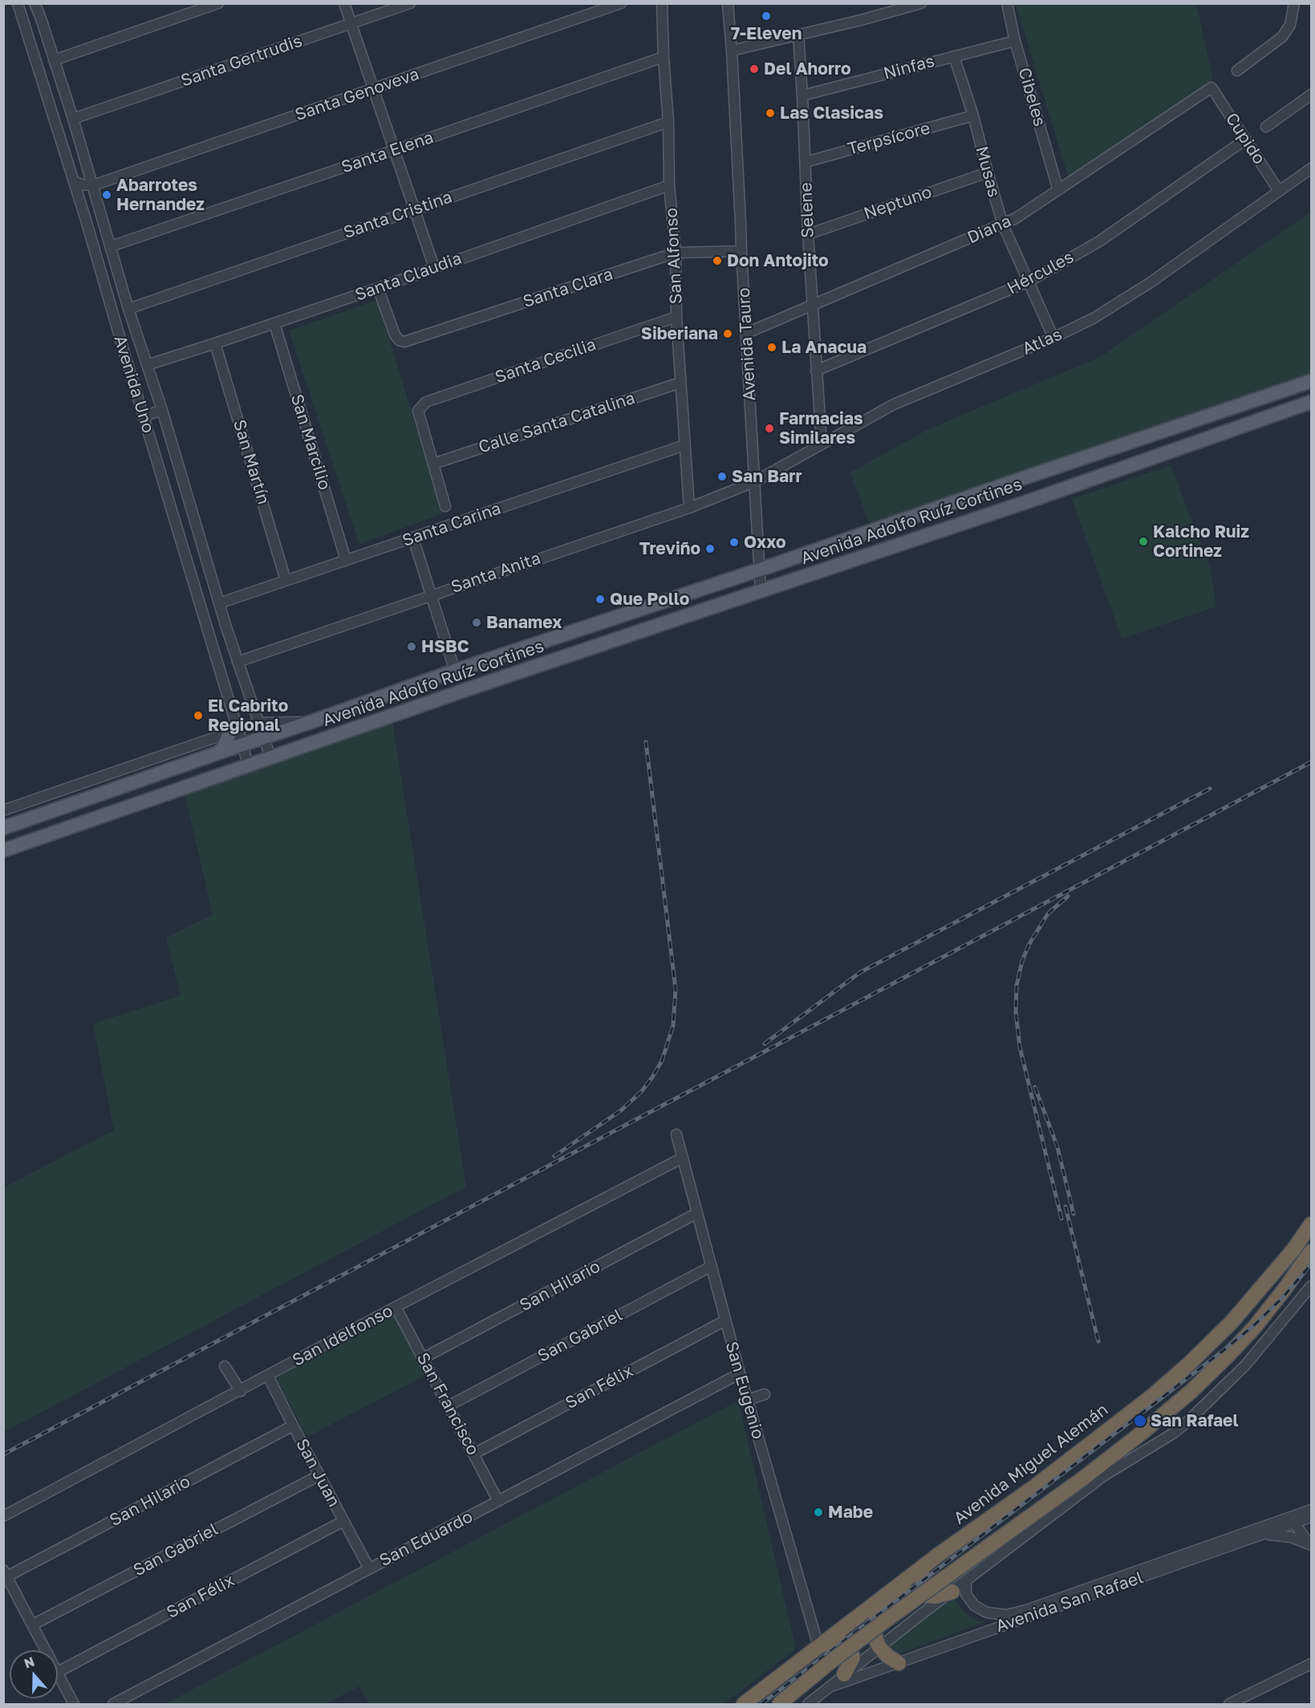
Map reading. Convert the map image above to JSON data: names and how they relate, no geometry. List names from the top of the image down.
{
  "streets": {
    "highway": ["Avenida Miguel Alemán"],
    "main road": ["Avenida Adolfo Ruíz Cortines"],
    "street": [
      "Santa Gertrudis",
      "Ninfas",
      "Santa Genoveva",
      "Cibeles",
      "Terpsícore",
      "Cupido",
      "Santa Elena",
      "Musas",
      "Neptuno",
      "Selene",
      "Santa Cristina",
      "Diana",
      "San Alfonso",
      "Hércules",
      "Santa Claudia",
      "Santa Clara",
      "Atlas",
      "Avenida Tauro",
      "Santa Cecilia",
      "Avenida Uno",
      "Calle Santa Catalina",
      "San Marcilio",
      "San Martín",
      "Santa Carina",
      "Santa Anita",
      "San Hilario",
      "San Idelfonso",
      "San Gabriel",
      "San Félix",
      "San Eugenio",
      "San Francisco",
      "San Juan",
      "San Eduardo",
      "Avenida San Rafael"
    ]
  },
  "crossings": [
    ["Santa Gertrudis", "Avenida Uno"],
    ["Ninfas", "Cibeles"],
    ["Ninfas", "Musas"],
    ["Ninfas", "Selene"],
    ["Santa Genoveva", "Avenida Uno"],
    ["Cibeles", "Diana"],
    ["Terpsícore", "Musas"],
    ["Terpsícore", "Selene"],
    ["Cupido", "Diana"],
    ["Cupido", "Hércules"],
    ["Cupido", "Atlas"],
    ["Santa Elena", "San Alfonso"],
    ["Santa Elena", "Avenida Uno"],
    ["Musas", "Neptuno"],
    ["Musas", "Diana"],
    ["Musas", "Hércules"],
    ["Musas", "Atlas"],
    ["Neptuno", "Selene"],
    ["Selene", "Diana"],
    ["Selene", "Hércules"],
    ["Selene", "Atlas"],
    ["Santa Cristina", "San Alfonso"],
    ["Santa Cristina", "Avenida Uno"],
    ["Diana", "Avenida Tauro"],
    ["San Alfonso", "Santa Claudia"],
    ["San Alfonso", "Santa Clara"],
    ["San Alfonso", "Santa Cecilia"],
    ["San Alfonso", "Calle Santa Catalina"],
    ["San Alfonso", "Santa Carina"],
    ["San Alfonso", "Santa Anita"],
    ["Santa Claudia", "Santa Clara"],
    ["Santa Claudia", "Avenida Uno"],
    ["Santa Claudia", "San Marcilio"],
    ["Santa Claudia", "San Martín"],
    ["Santa Clara", "Avenida Tauro"],
    ["Atlas", "Avenida Tauro"],
    ["Atlas", "Santa Anita"],
    ["Avenida Tauro", "Avenida Adolfo Ruíz Cortines"],
    ["Avenida Tauro", "Santa Anita"],
    ["Santa Cecilia", "Calle Santa Catalina"],
    ["Avenida Uno", "Avenida Adolfo Ruíz Cortines"],
    ["Avenida Uno", "Santa Carina"],
    ["Avenida Uno", "Santa Anita"],
    ["San Marcilio", "Santa Carina"],
    ["San Martín", "Santa Carina"],
    ["San Hilario", "San Eugenio"],
    ["San Hilario", "San Francisco"],
    ["San Hilario", "San Juan"],
    ["San Idelfonso", "San Eugenio"],
    ["San Idelfonso", "San Francisco"],
    ["San Idelfonso", "San Juan"],
    ["San Gabriel", "San Eugenio"],
    ["San Gabriel", "San Francisco"],
    ["San Gabriel", "San Juan"],
    ["San Félix", "San Eugenio"],
    ["San Félix", "San Francisco"],
    ["San Félix", "San Juan"],
    ["San Eugenio", "Avenida Miguel Alemán"],
    ["San Eugenio", "San Eduardo"],
    ["San Francisco", "San Eduardo"],
    ["San Juan", "San Eduardo"]
  ],
  "places": [
    "7-Eleven",
    "Del Ahorro",
    "Las Clasicas",
    "Abarrotes Hernandez",
    "Don Antojito",
    "Siberiana",
    "La Anacua",
    "Farmacias Similares",
    "San Barr",
    "Kalcho Ruiz Cortinez",
    "Oxxo",
    "Treviño",
    "Que Pollo",
    "Banamex",
    "HSBC",
    "El Cabrito Regional",
    "San Rafael",
    "Mabe"
  ],
  "north": "top"
}
